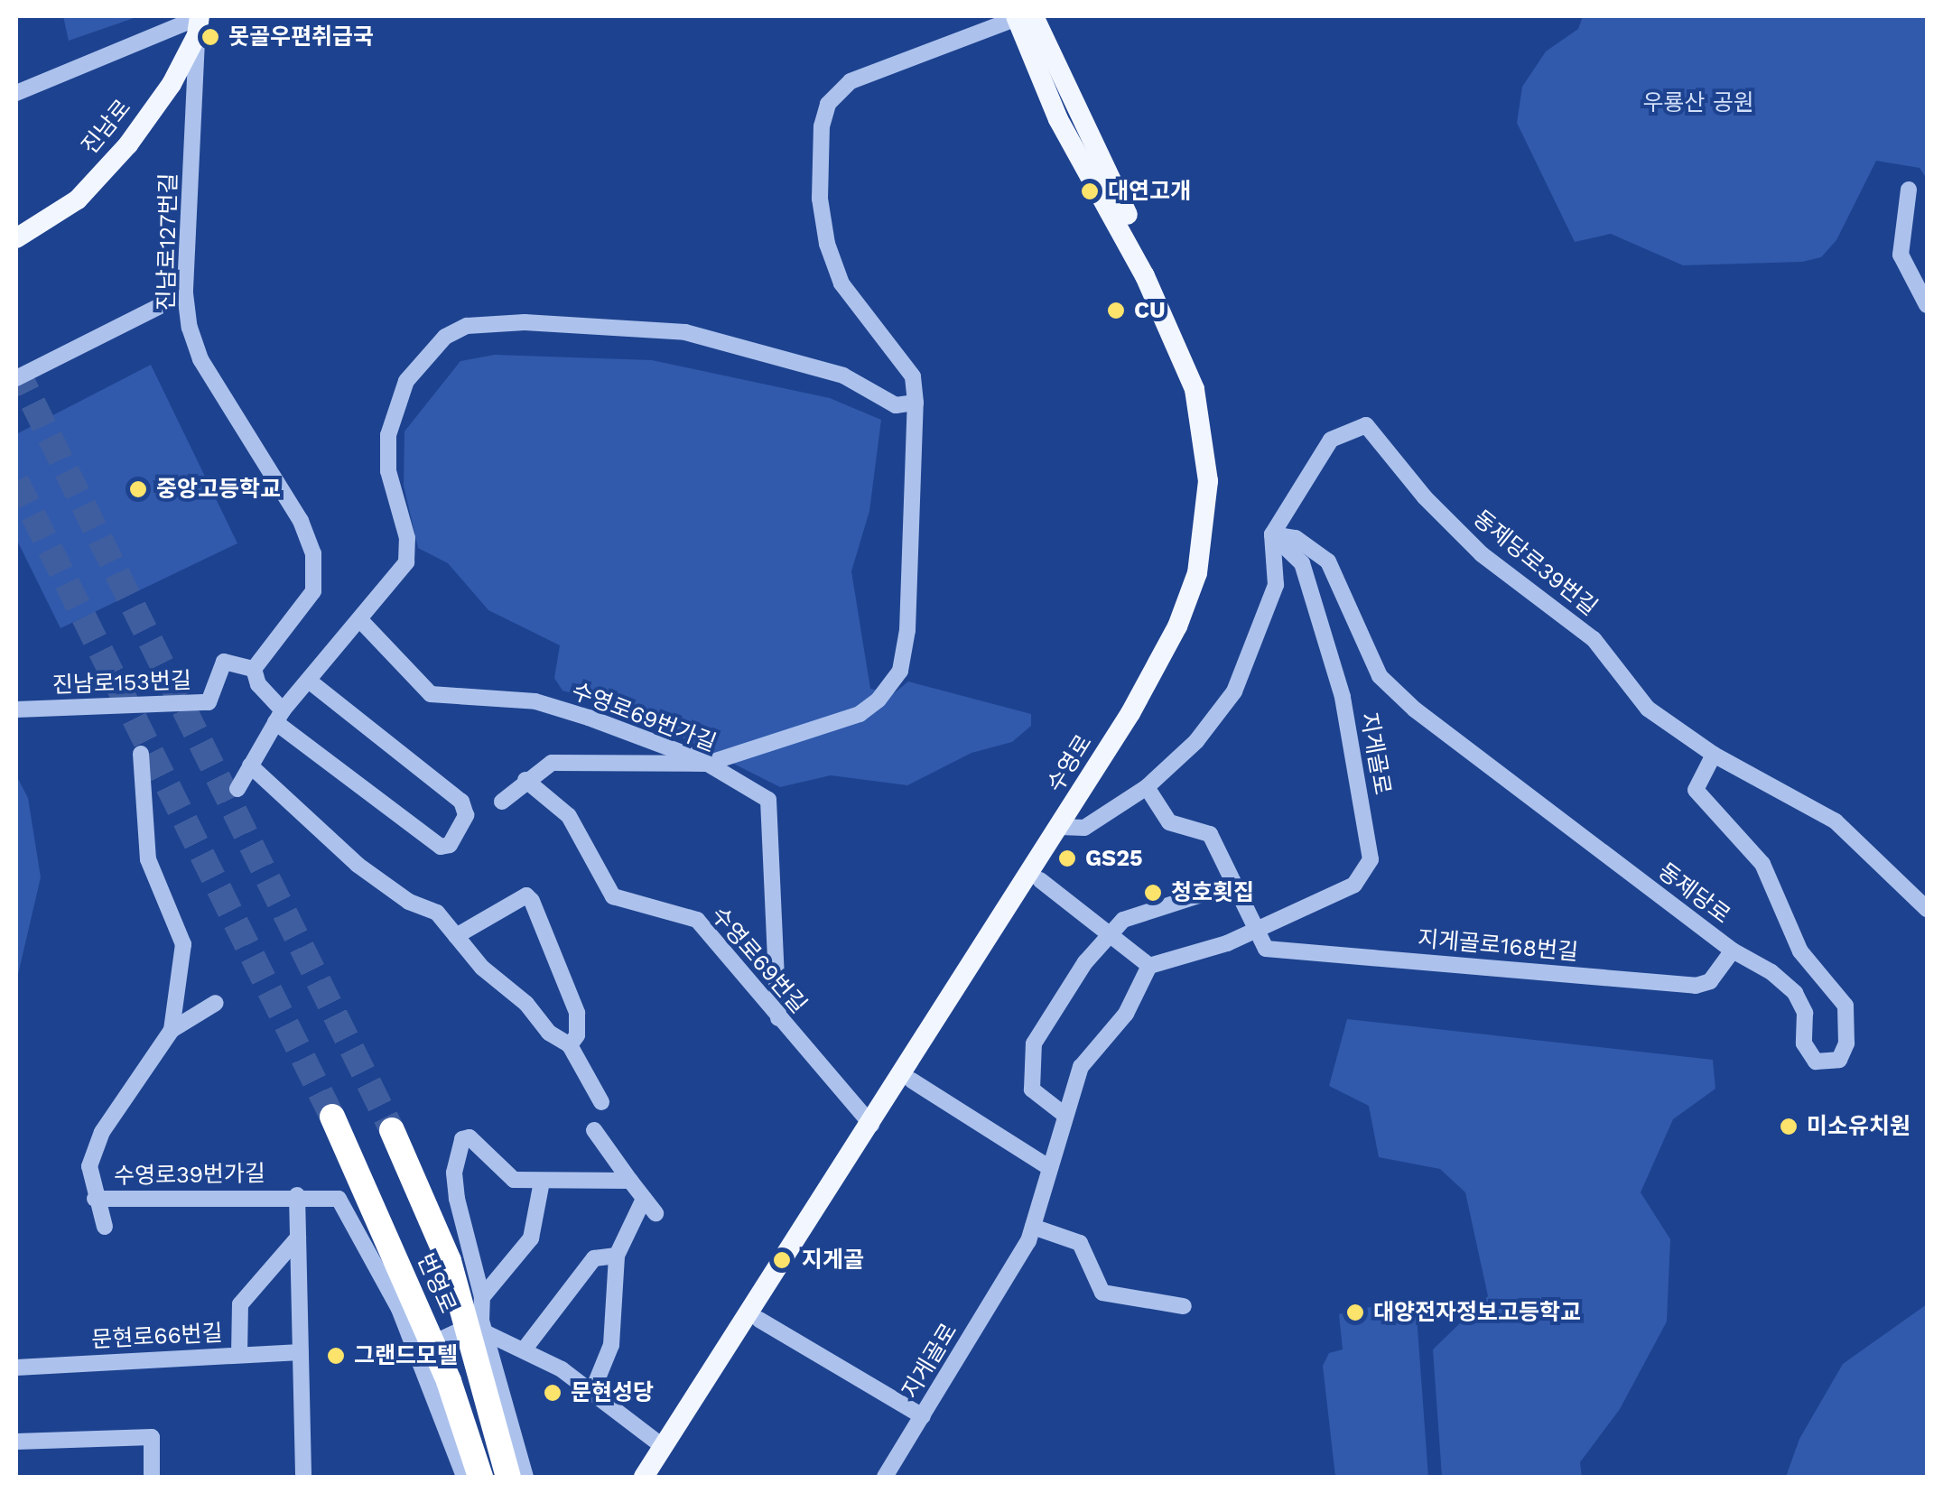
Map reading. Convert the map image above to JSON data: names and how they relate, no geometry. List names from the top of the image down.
{
  "streets": {
    "highway": ["번영로"],
    "main road": ["진남로", "수영로"],
    "street": [
      "진남로127번길",
      "동제당로39번길",
      "진남로153번길",
      "수영로69번가길",
      "지게골로",
      "동제당로",
      "지게골로168번길",
      "수영로69번길",
      "수영로39번가길",
      "문현로66번길"
    ]
  },
  "crossings": [
    ["진남로", "진남로127번길"],
    ["진남로127번길", "진남로153번길"],
    ["동제당로39번길", "지게골로"],
    ["동제당로39번길", "동제당로"],
    ["수영로69번가길", "수영로69번길"],
    ["지게골로", "동제당로"],
    ["지게골로", "지게골로168번길"],
    ["수영로", "수영로69번길"],
    ["동제당로", "지게골로168번길"],
    ["수영로39번가길", "문현로66번길"]
  ],
  "parks": ["우룡산 공원"],
  "places": [
    "못골우편취급국",
    "대연고개",
    "CU",
    "중앙고등학교",
    "GS25",
    "청호횟집",
    "미소유치원",
    "지게골",
    "대양전자정보고등학교",
    "그랜드모텔",
    "문현성당"
  ]
}
